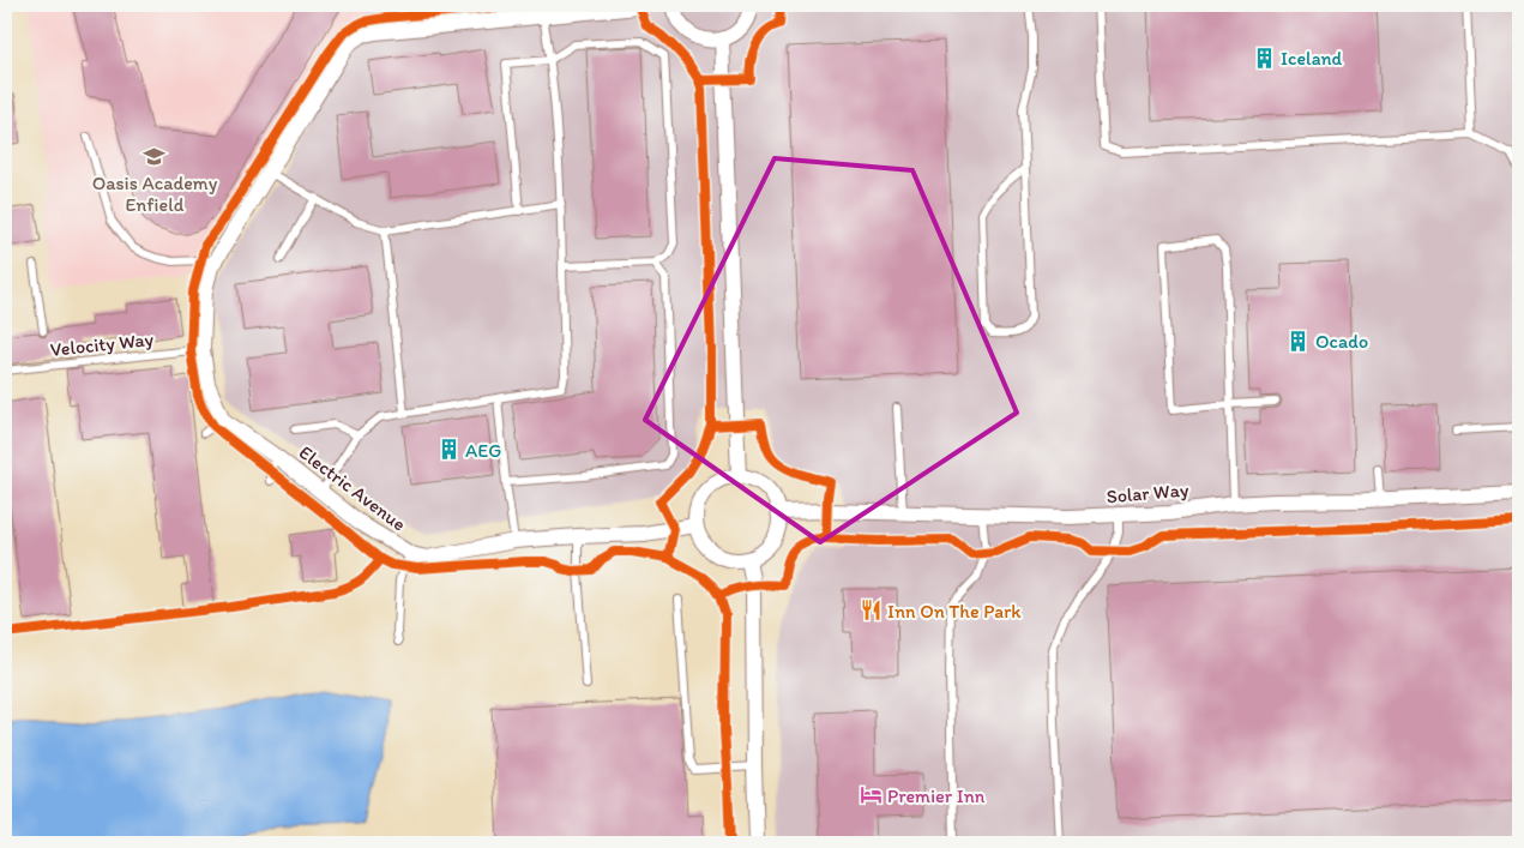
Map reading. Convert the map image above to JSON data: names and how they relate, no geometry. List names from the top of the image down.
{
  "streets": {
    "street": ["Electric Avenue", "Solar Way"],
    "lane": ["Velocity Way"]
  },
  "crossings": [
    ["Electric Avenue", "Solar Way"]
  ],
  "places": {
    "building": ["Iceland", "Ocado", "AEG"],
    "school or university": ["Oasis Academy Enfield"],
    "restaurant": ["Inn On The Park"],
    "hotel": ["Premier Inn"]
  }
}
